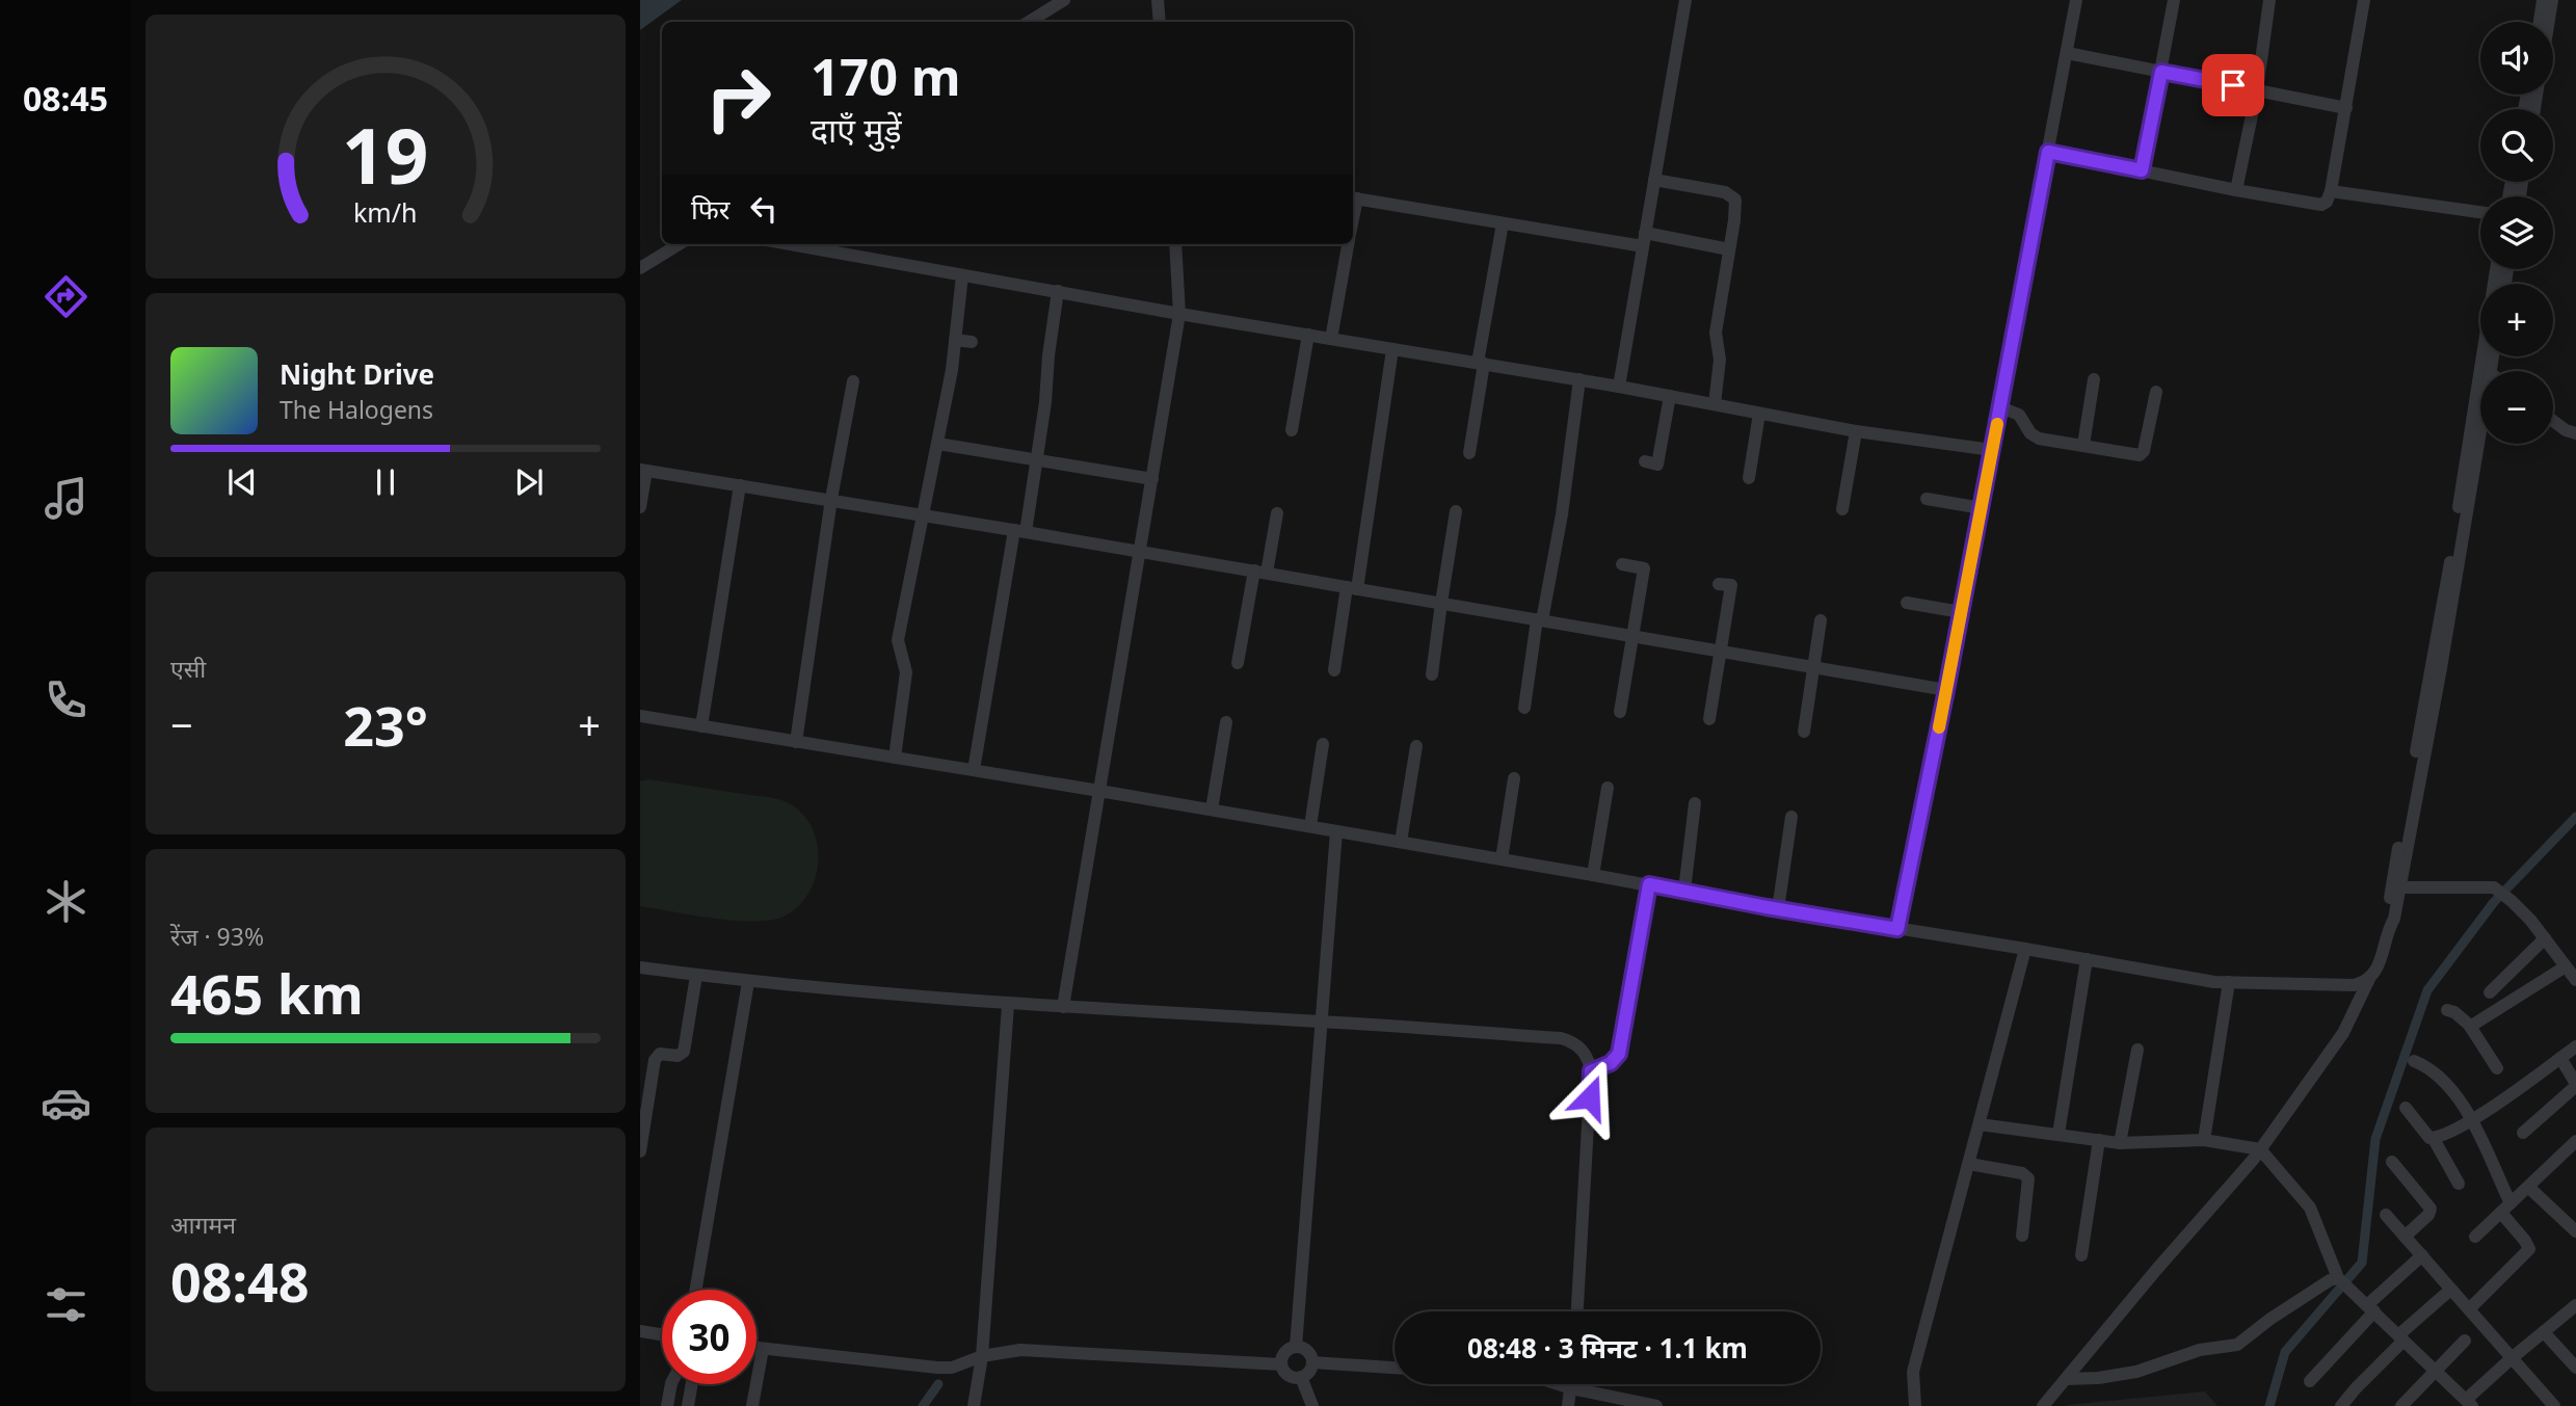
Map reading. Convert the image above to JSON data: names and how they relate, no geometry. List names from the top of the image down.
{
  "page": {
    "tabs": "08:45",
    "map_buttons": ["+", "−"],
    "turn": ["170 m", "दाएँ मुड़ें"],
    "then": "फिर",
    "song": ["Night Drive", "The Halogens"],
    "tile": [
      "एसी",
      ["रेंज · 93%", "465 km"],
      ["आगमन", "08:48"]
    ],
    "heat": ["−", "23°", "+"],
    "limit": "30",
    "trip": "08:48 · 3 मिनट · 1.1 km",
    "gauge": ["19", "km/h"]
  }
}
